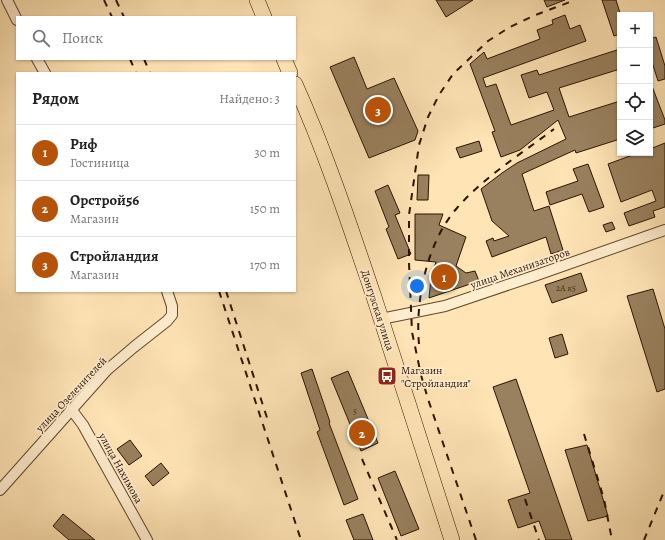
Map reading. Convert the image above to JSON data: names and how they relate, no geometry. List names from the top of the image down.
{
  "streets": {
    "highway": ["Донгузская улица"],
    "street": ["улица Механизаторов", "улица Озеленителей", "улица Нахимова"]
  },
  "crossings": [
    ["улица Механизаторов", "Донгузская улица"],
    ["улица Озеленителей", "улица Нахимова"]
  ],
  "places": {
    "bus stop": ["Магазин \"Стройландия\""]
  },
  "house_numbers": ["2А к5", "5"],
  "page": {
    "map_buttons": ["+", "−"],
    "search": "Поиск",
    "heading": ["Рядом", "Найдено: 3"],
    "pins": ["3", "1", "2"],
    "list": [
      {
        "mark": "1",
        "name": "Риф",
        "note": "Гостиница",
        "value": "30 m"
      },
      {
        "mark": "2",
        "name": "Орстрой56",
        "note": "Магазин",
        "value": "150 m"
      },
      {
        "mark": "3",
        "name": "Стройландия",
        "note": "Магазин",
        "value": "170 m"
      }
    ]
  }
}
